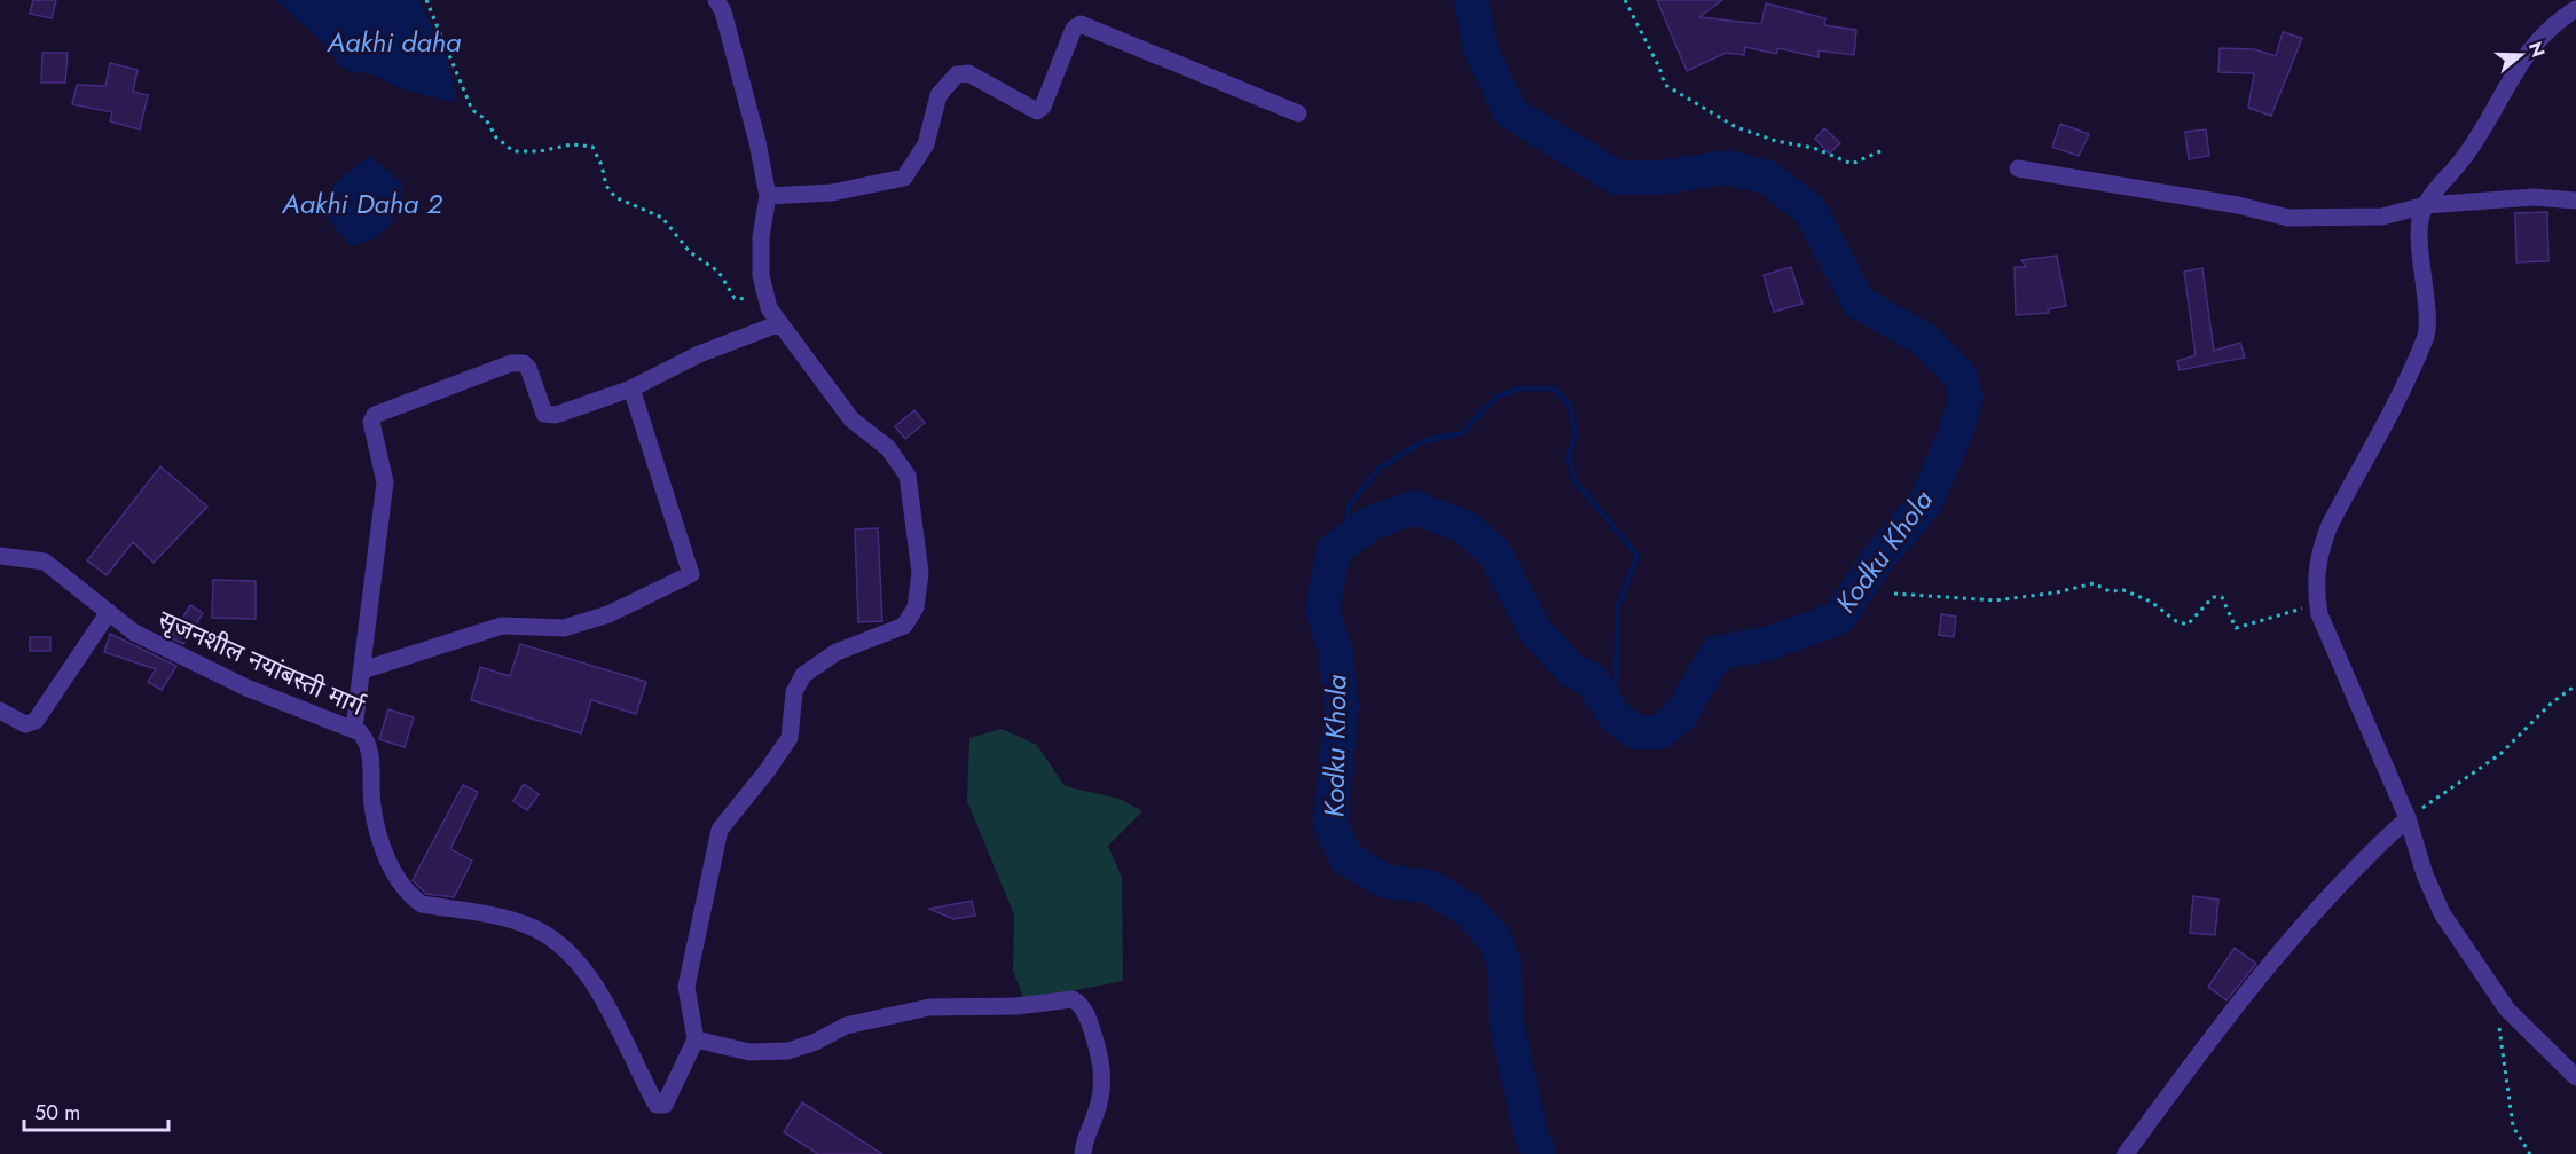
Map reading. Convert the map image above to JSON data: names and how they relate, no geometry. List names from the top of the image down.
{
  "streets": {
    "street": ["सृजनशील नयांबस्ती मार्ग"]
  },
  "water": ["Aakhi daha", "Aakhi Daha 2", "Kodku Khola"],
  "scale_bar": "50 m",
  "north": "right"
}
